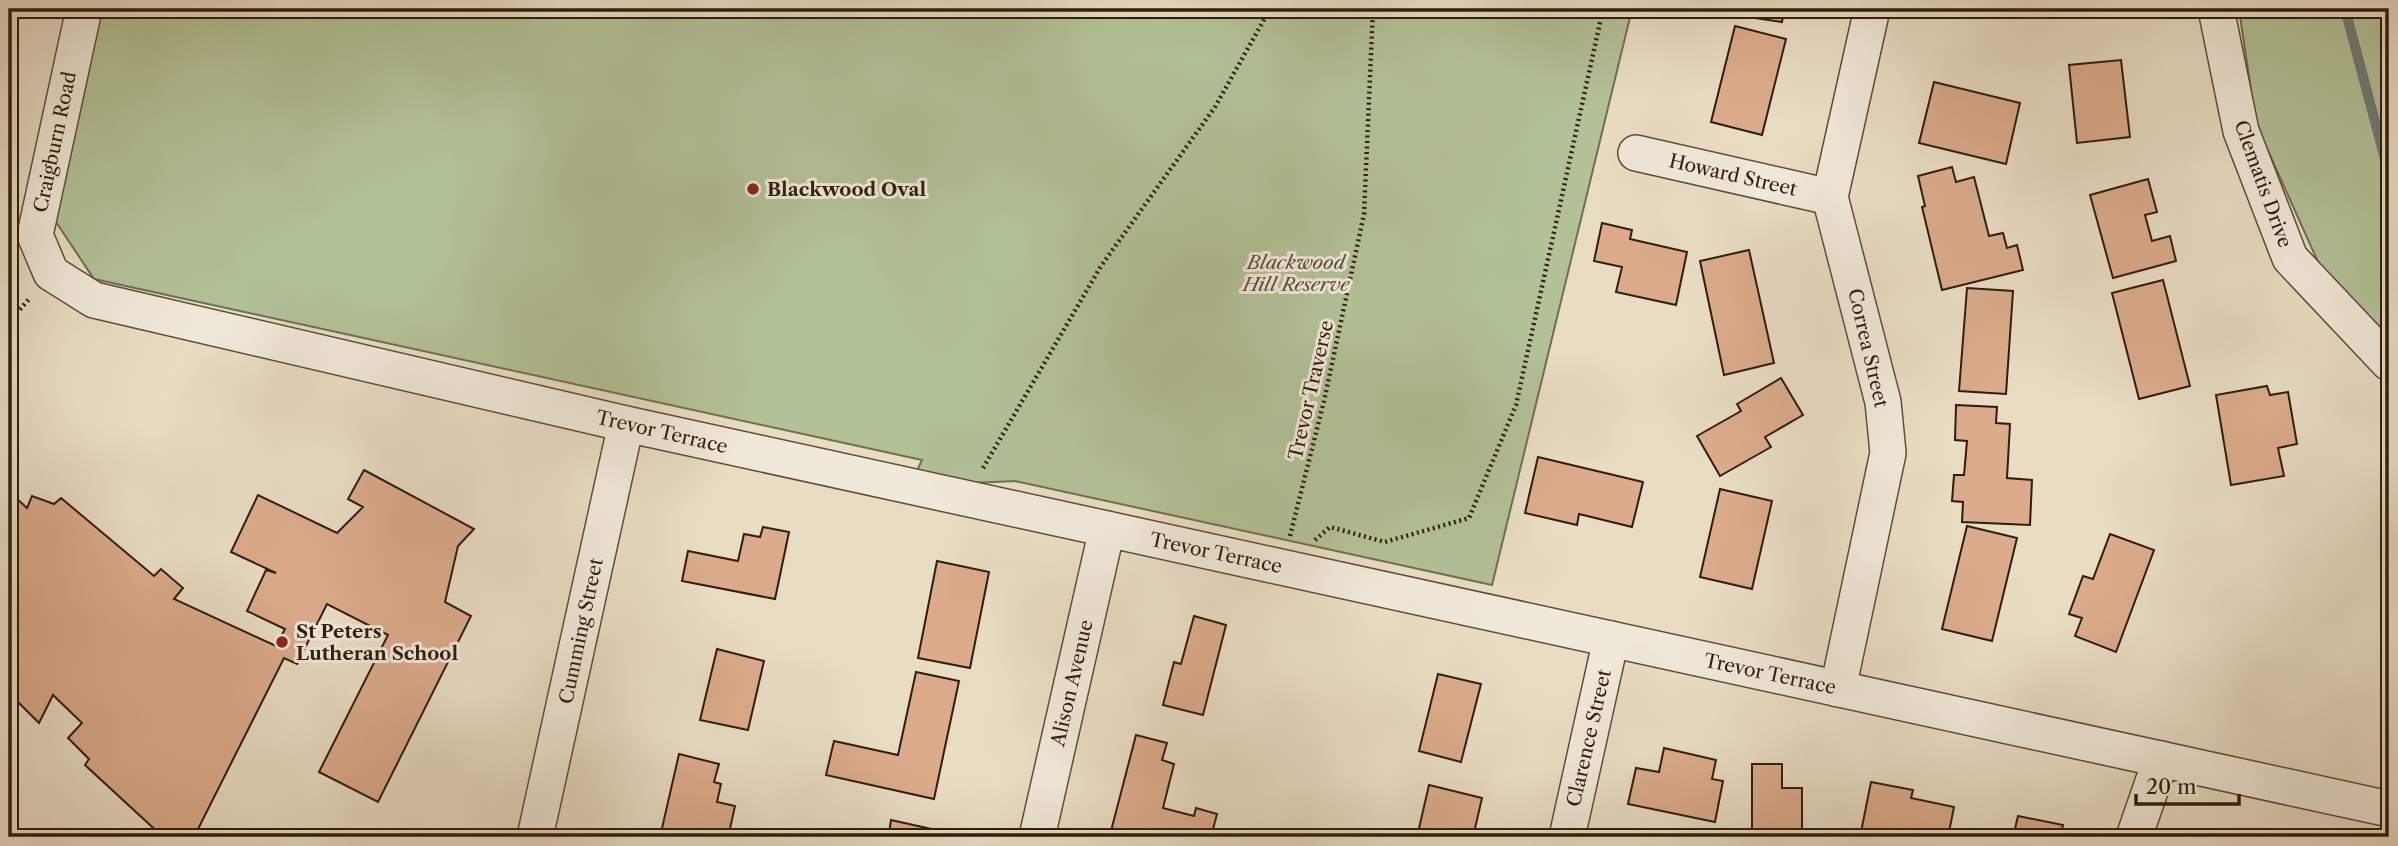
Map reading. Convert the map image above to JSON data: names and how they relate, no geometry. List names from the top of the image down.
{
  "streets": {
    "street": [
      "Craigburn Road",
      "Howard Street",
      "Clematis Drive",
      "Correa Street",
      "Trevor Terrace",
      "Cumming Street",
      "Alison Avenue",
      "Clarence Street"
    ],
    "path": ["Trevor Traverse"]
  },
  "crossings": [
    ["Craigburn Road", "Trevor Terrace"],
    ["Howard Street", "Correa Street"],
    ["Correa Street", "Trevor Terrace"],
    ["Trevor Traverse", "Trevor Terrace"],
    ["Trevor Terrace", "Cumming Street"],
    ["Trevor Terrace", "Alison Avenue"],
    ["Trevor Terrace", "Clarence Street"]
  ],
  "parks": ["Blackwood Hill Reserve"],
  "places": ["Blackwood Oval", "St Peters Lutheran School"],
  "scale_bar": "20 m"
}
